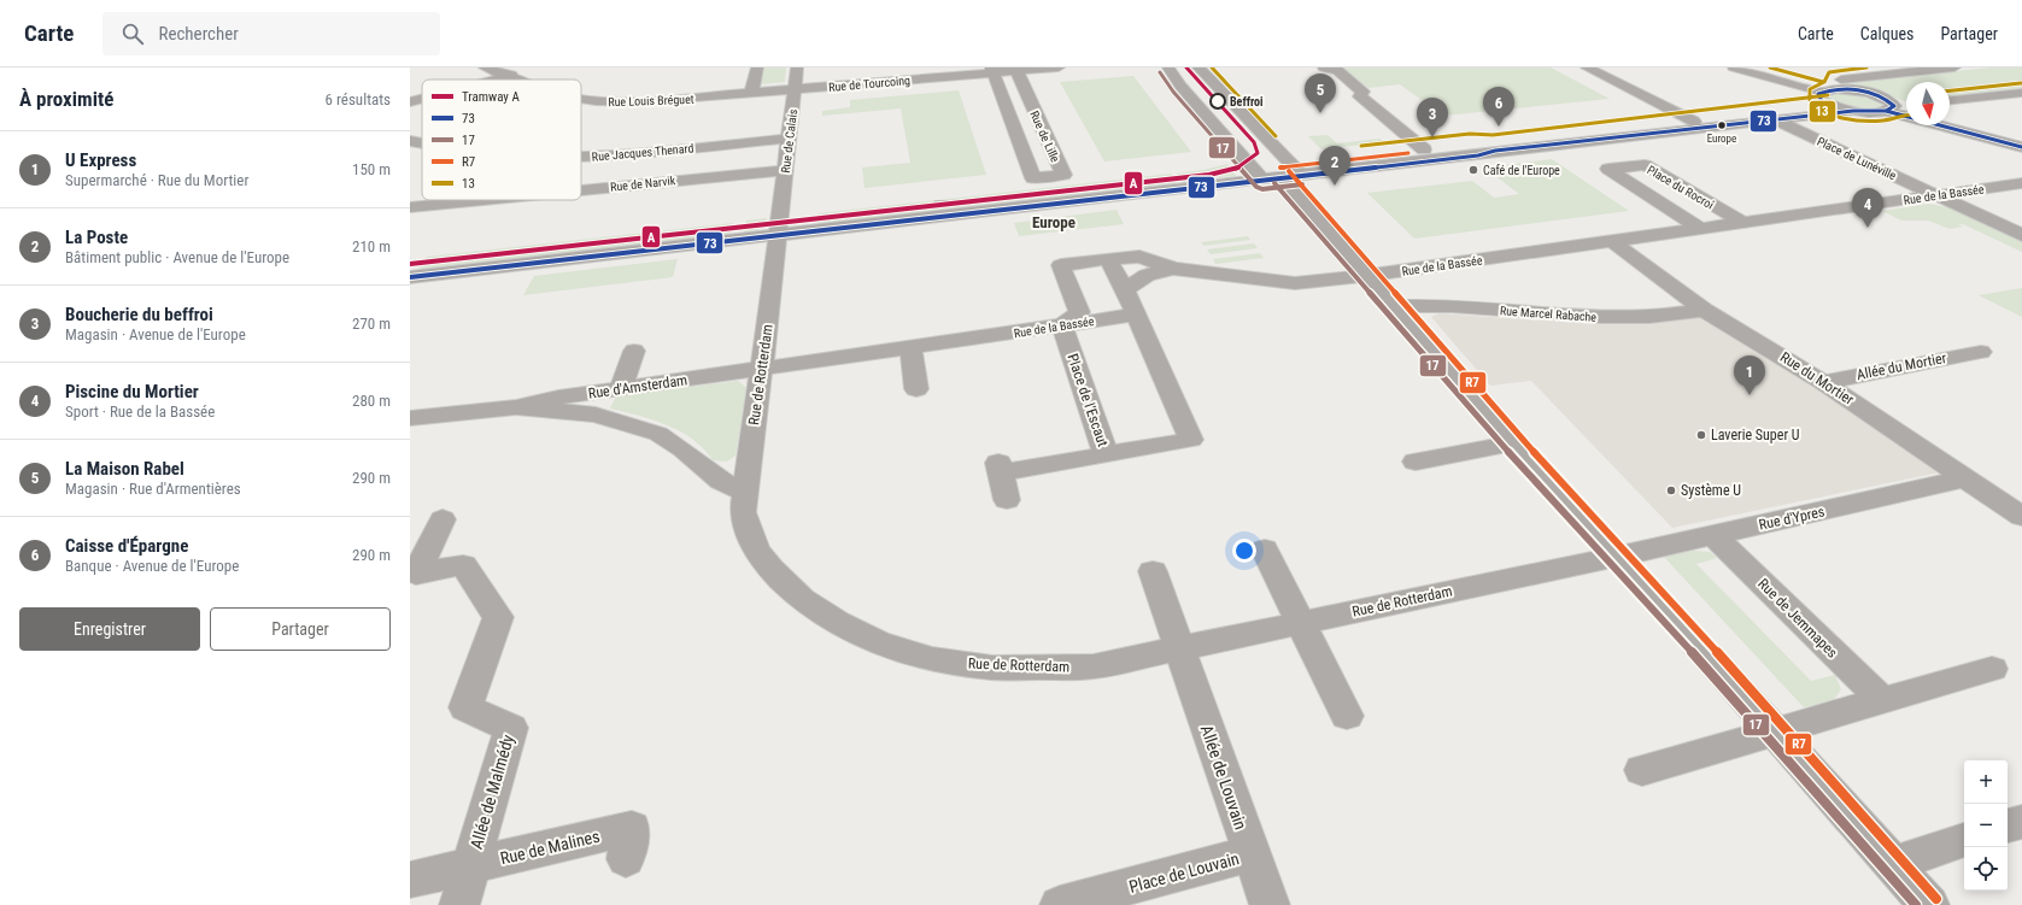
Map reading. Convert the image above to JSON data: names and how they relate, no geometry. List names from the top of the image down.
{
  "streets": {
    "street": [
      "Rue de Tourcoing",
      "Rue Louis Bréguet",
      "Rue de Lille",
      "Rue de Calais",
      "Rue Jacques Thenard",
      "Place de Lunéville",
      "Rue de Narvik",
      "Place du Rocroi",
      "Rue de la Bassée",
      "Rue Marcel Rabache",
      "Allée du Mortier",
      "Rue de Rotterdam",
      "Rue du Mortier",
      "Rue d'Amsterdam",
      "Place de l'Escaut",
      "Rue d'Ypres",
      "Rue de Jemmapes",
      "Allée de Louvain",
      "Allée de Malmédy",
      "Rue de Malines",
      "Place de Louvain"
    ]
  },
  "crossings": [
    ["Rue de Tourcoing", "Rue Louis Bréguet"],
    ["Rue de Tourcoing", "Rue de Lille"],
    ["Rue de Tourcoing", "Rue de Calais"],
    ["Rue Louis Bréguet", "Rue de Calais"],
    ["Rue de Calais", "Rue Jacques Thenard"],
    ["Rue de Calais", "Rue de Narvik"],
    ["Rue de Calais", "Rue de Rotterdam"],
    ["Place de Lunéville", "Rue de la Bassée"],
    ["Place du Rocroi", "Rue de la Bassée"],
    ["Rue de la Bassée", "Rue de Rotterdam"],
    ["Rue de la Bassée", "Rue du Mortier"],
    ["Rue de la Bassée", "Rue d'Amsterdam"],
    ["Rue de la Bassée", "Place de l'Escaut"],
    ["Rue Marcel Rabache", "Rue du Mortier"],
    ["Allée du Mortier", "Rue du Mortier"],
    ["Rue de Rotterdam", "Rue d'Amsterdam"],
    ["Rue de Rotterdam", "Rue d'Ypres"],
    ["Rue de Rotterdam", "Allée de Louvain"],
    ["Rue du Mortier", "Rue d'Ypres"],
    ["Rue d'Ypres", "Rue de Jemmapes"],
    ["Allée de Louvain", "Place de Louvain"],
    ["Allée de Malmédy", "Rue de Malines"]
  ],
  "districts": ["Europe"],
  "places": [
    "Beffroi",
    "Europe",
    "Café de l'Europe",
    "Laverie Super U",
    "Système U"
  ],
  "lines": [
    "tram line A",
    "transit line 13",
    "transit line 17",
    "transit line 73",
    "transit line R7"
  ],
  "legend": [
    "Tramway A",
    "73",
    "17",
    "R7",
    "13"
  ],
  "north": "bottom",
  "page": {
    "header": "Carte",
    "search": "Rechercher",
    "nav": ["Carte", "Calques", "Partager"],
    "heading": ["À proximité", "6 résultats"],
    "pins": [
      "5",
      "6",
      "3",
      "2",
      "4",
      "1"
    ],
    "list": [
      {
        "mark": "1",
        "name": "U Express",
        "note": "Supermarché · Rue du Mortier",
        "value": "150 m"
      },
      {
        "mark": "2",
        "name": "La Poste",
        "note": "Bâtiment public · Avenue de l'Europe",
        "value": "210 m"
      },
      {
        "mark": "3",
        "name": "Boucherie du beffroi",
        "note": "Magasin · Avenue de l'Europe",
        "value": "270 m"
      },
      {
        "mark": "4",
        "name": "Piscine du Mortier",
        "note": "Sport · Rue de la Bassée",
        "value": "280 m"
      },
      {
        "mark": "5",
        "name": "La Maison Rabel",
        "note": "Magasin · Rue d'Armentières",
        "value": "290 m"
      },
      {
        "mark": "6",
        "name": "Caisse d'Épargne",
        "note": "Banque · Avenue de l'Europe",
        "value": "290 m"
      }
    ],
    "buttons": ["Enregistrer", "Partager"],
    "map_buttons": ["+", "−"]
  }
}
